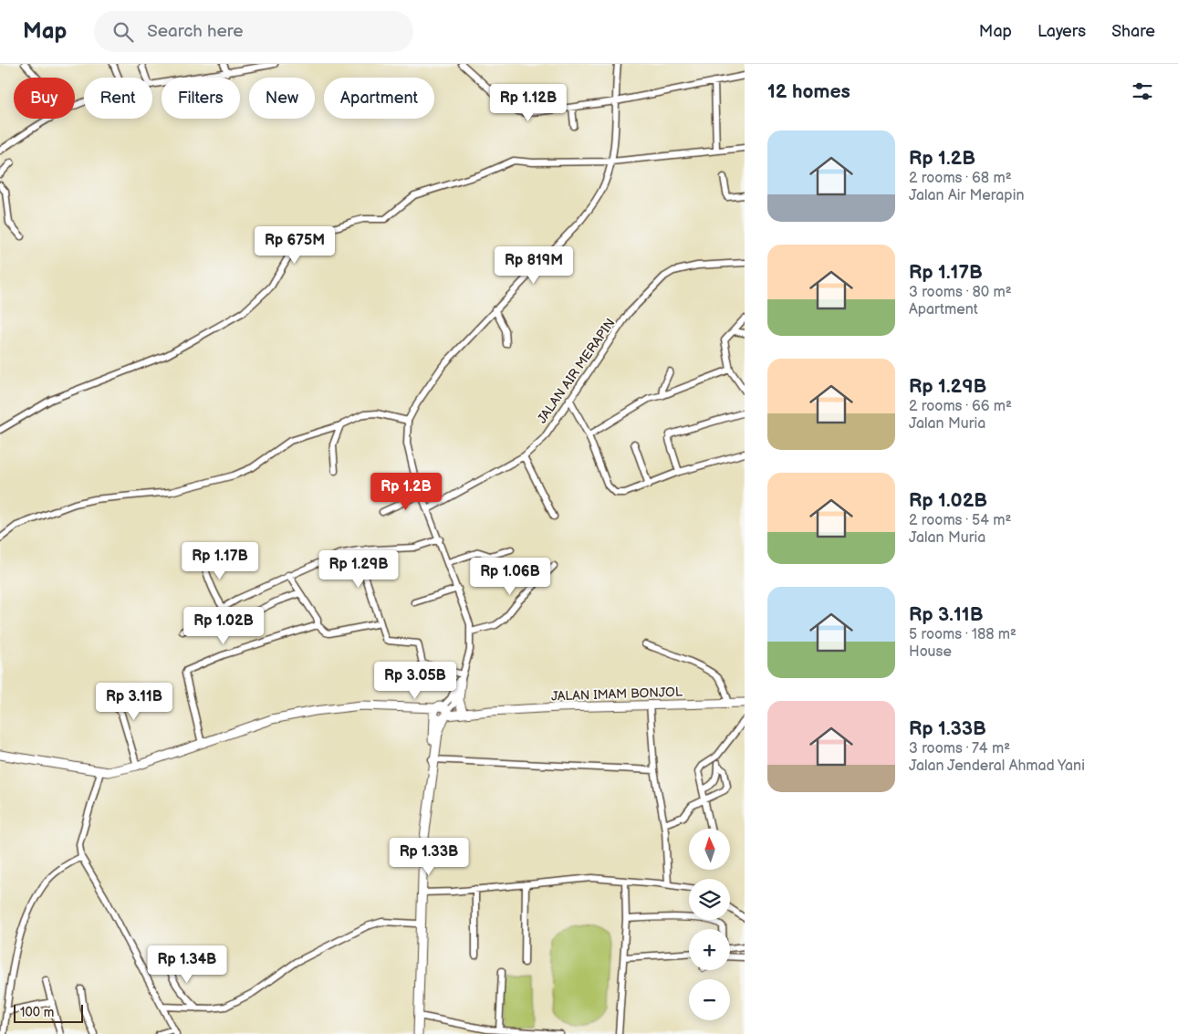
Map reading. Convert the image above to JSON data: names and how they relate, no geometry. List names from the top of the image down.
{
  "streets": {
    "main road": ["JALAN IMAM BONJOL"],
    "street": ["JALAN AIR MERAPIN"]
  },
  "scale_bar": "100 m",
  "north": "top",
  "page": {
    "header": "Map",
    "search": "Search here",
    "nav": ["Map", "Layers", "Share"],
    "heading": "12 homes",
    "chip": [
      "Buy",
      "Rent",
      "Filters",
      "New",
      "Apartment"
    ],
    "price": [
      "Rp 1.12B",
      "Rp 675M",
      "Rp 819M",
      "Rp 1.2B",
      "Rp 1.17B",
      "Rp 1.29B",
      "Rp 1.06B",
      "Rp 1.02B",
      "Rp 3.05B",
      "Rp 3.11B",
      "Rp 1.33B",
      "Rp 1.34B"
    ],
    "list": [
      {
        "name": "Rp 1.2B",
        "note": "2 rooms · 68 m² · Jalan Air Merapin"
      },
      {
        "name": "Rp 1.17B",
        "note": "3 rooms · 80 m² · Apartment"
      },
      {
        "name": "Rp 1.29B",
        "note": "2 rooms · 66 m² · Jalan Muria"
      },
      {
        "name": "Rp 1.02B",
        "note": "2 rooms · 54 m² · Jalan Muria"
      },
      {
        "name": "Rp 3.11B",
        "note": "5 rooms · 188 m² · House"
      },
      {
        "name": "Rp 1.33B",
        "note": "3 rooms · 74 m² · Jalan Jenderal Ahmad Yani"
      }
    ],
    "map_buttons": ["+", "−"],
    "scale": "100 m"
  }
}
